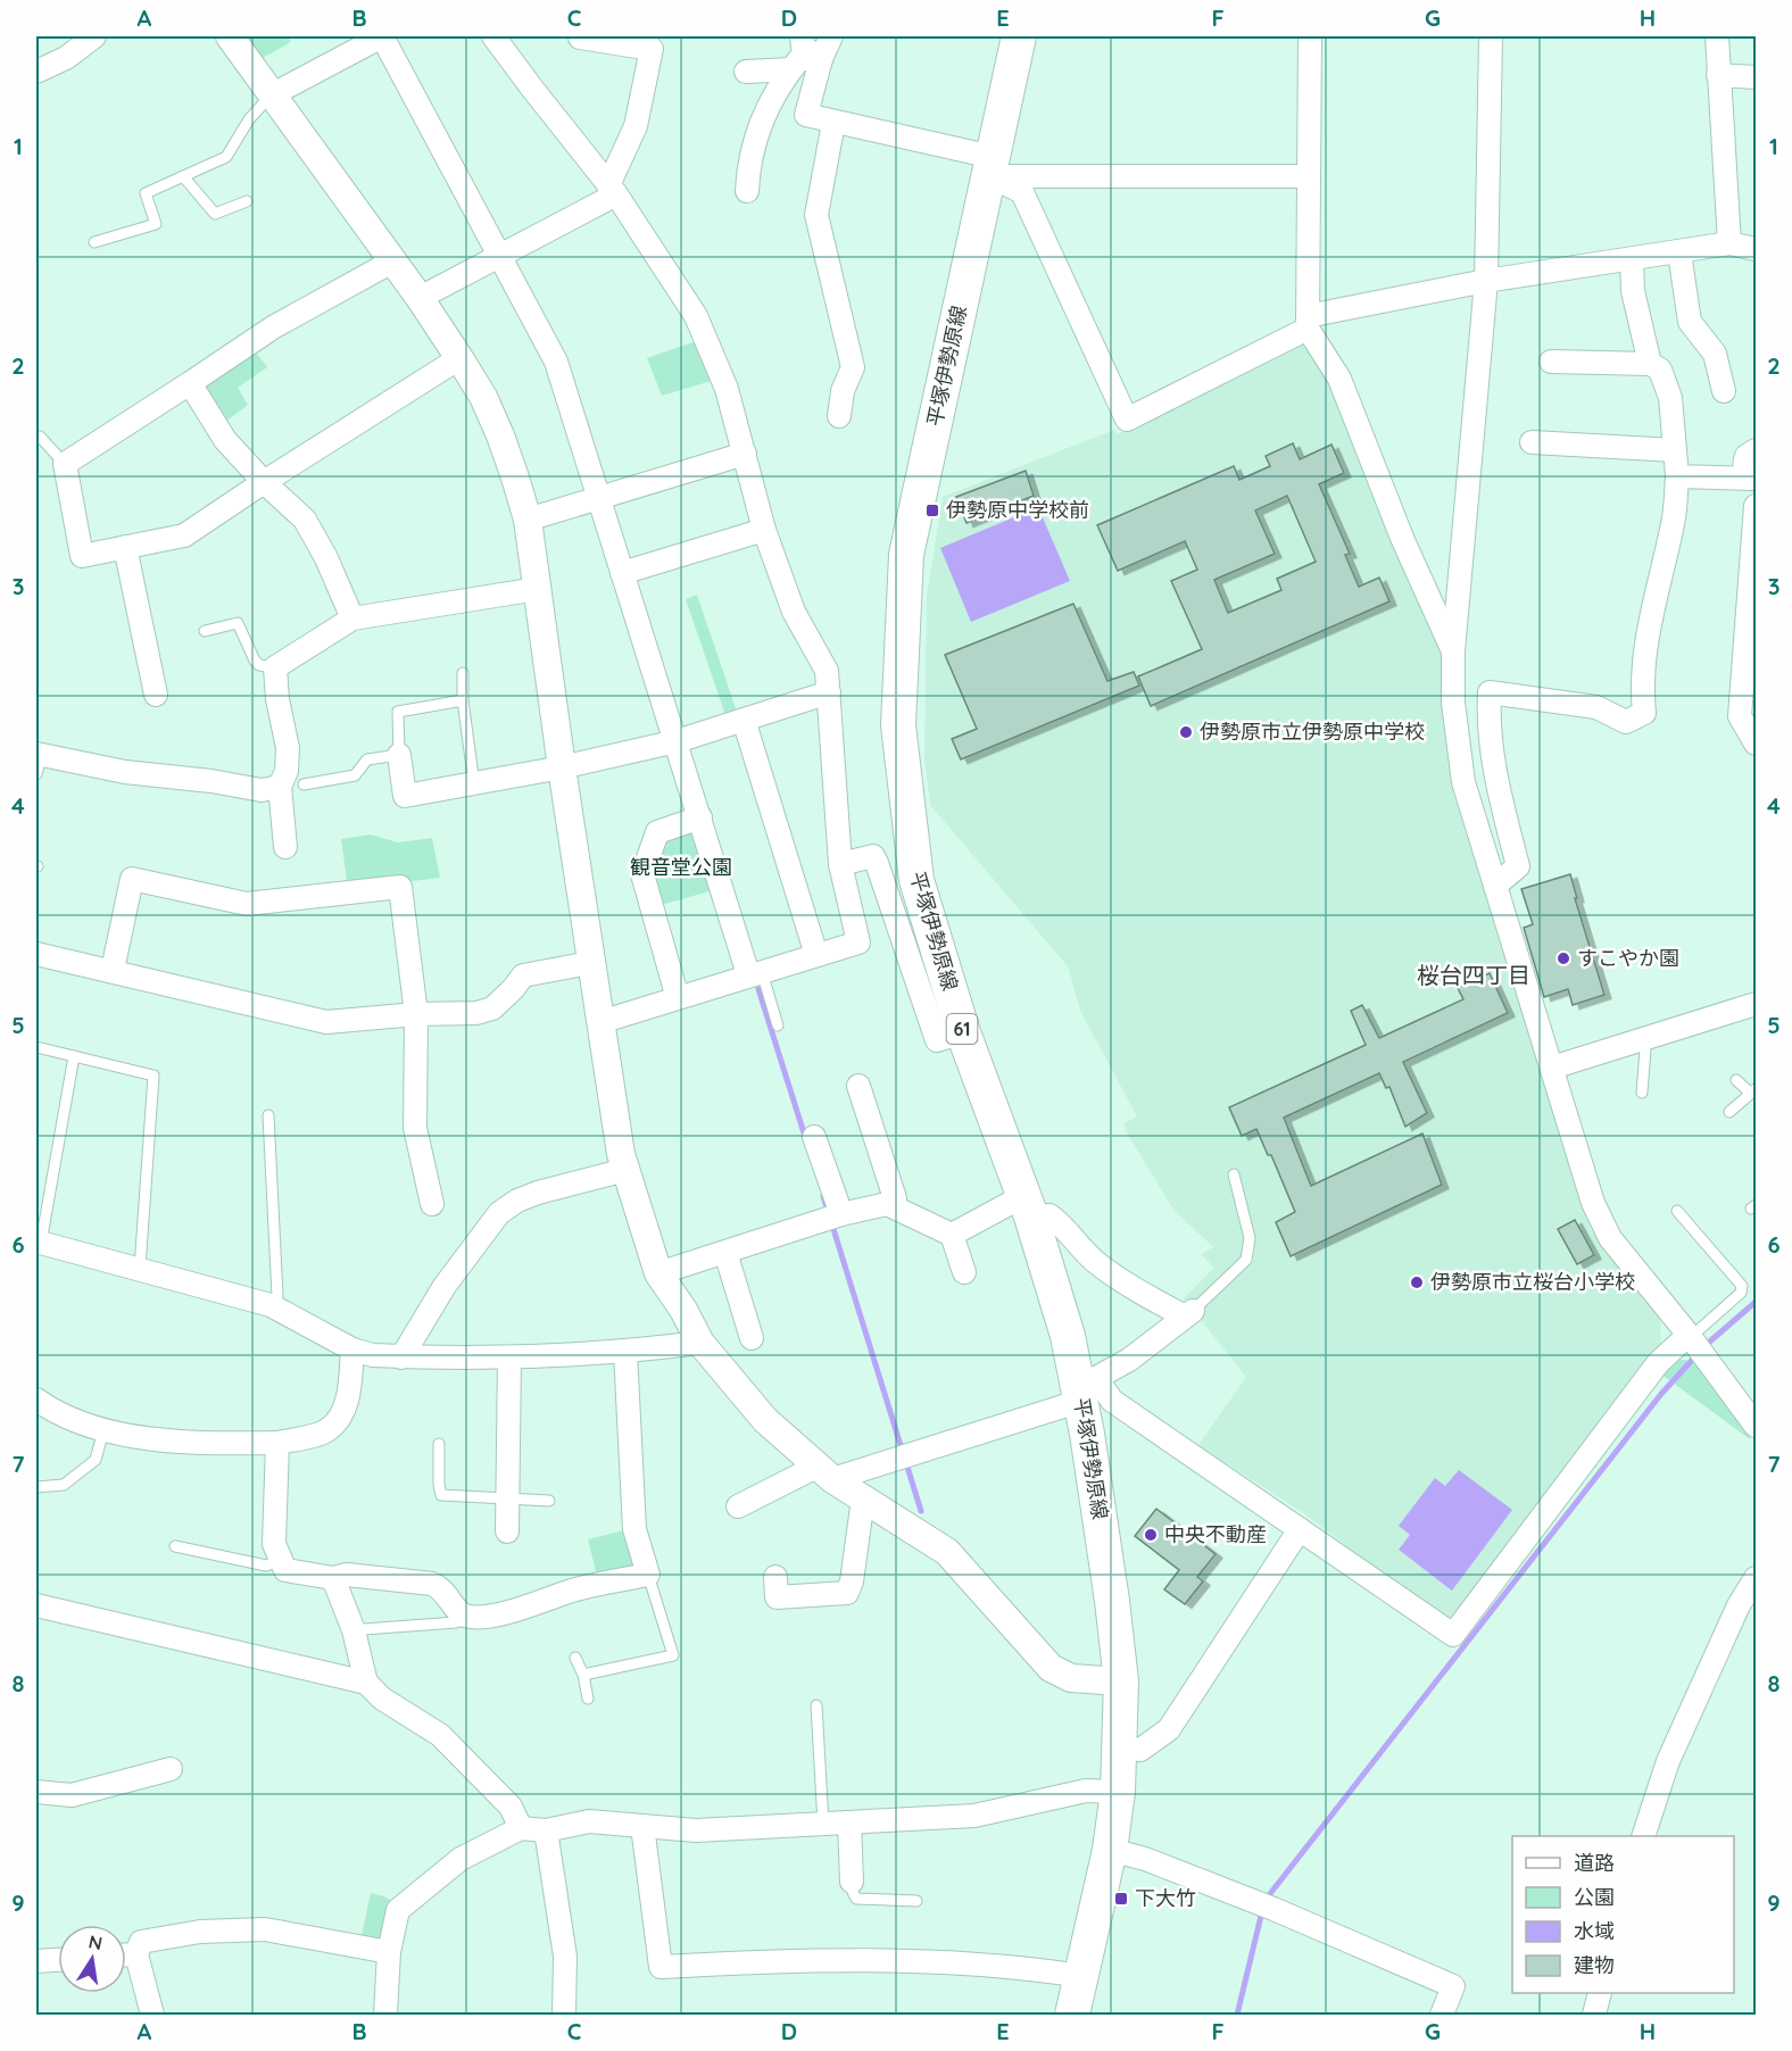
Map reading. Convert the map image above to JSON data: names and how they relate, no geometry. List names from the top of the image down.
{
  "streets": {
    "main road": ["平塚伊勢原線", "61"]
  },
  "districts": ["桜台四丁目"],
  "parks": ["観音堂公園"],
  "places": {
    "transit": ["伊勢原中学校前", "下大竹"],
    "other": [
      "伊勢原市立伊勢原中学校",
      "すこやか園",
      "伊勢原市立桜台小学校",
      "中央不動産"
    ]
  },
  "legend": [
    "道路",
    "公園",
    "水域",
    "建物"
  ],
  "north": "top",
  "grid": {
    "columns": [
      "A",
      "B",
      "C",
      "D",
      "E",
      "F",
      "G",
      "H"
    ],
    "rows": [
      "1",
      "2",
      "3",
      "4",
      "5",
      "6",
      "7",
      "8",
      "9"
    ]
  }
}
